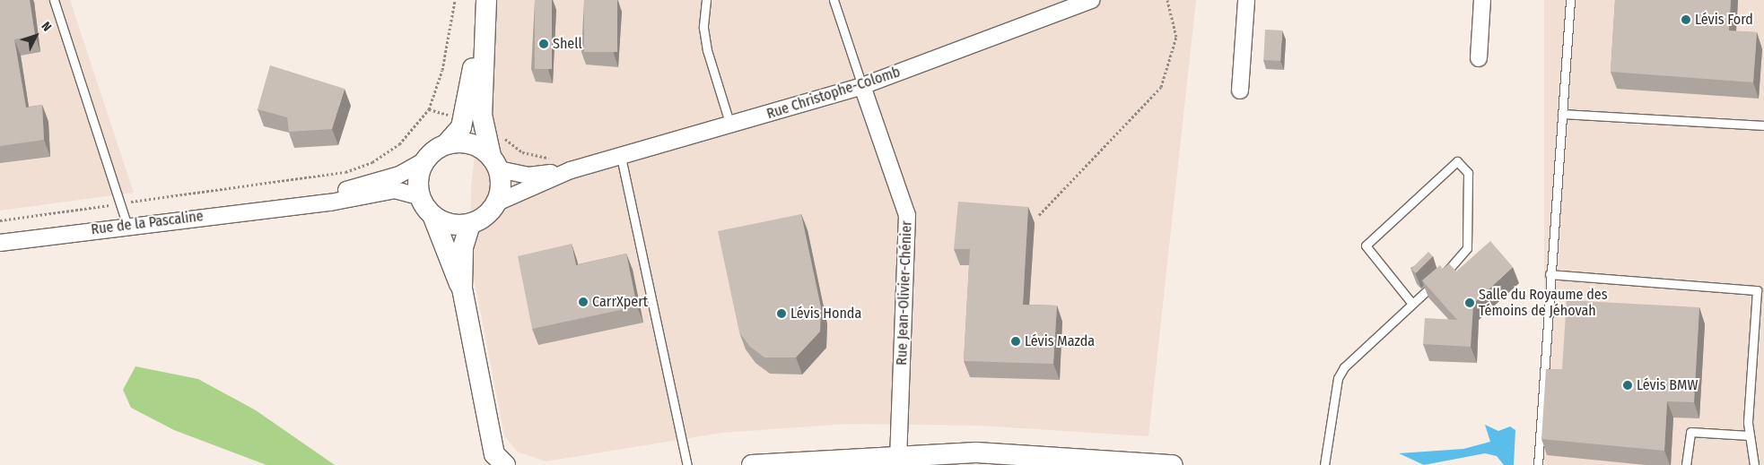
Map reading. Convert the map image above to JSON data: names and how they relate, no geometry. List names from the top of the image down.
{
  "streets": {
    "street": ["Rue Christophe-Colomb", "Rue de la Pascaline", "Rue Jean-Olivier-Chénier"]
  },
  "crossings": [
    ["Rue Christophe-Colomb", "Rue de la Pascaline"],
    ["Rue Christophe-Colomb", "Rue Jean-Olivier-Chénier"]
  ],
  "places": [
    "Lévis Ford",
    "Shell",
    "CarrXpert",
    "Salle du Royaume des Témoins de Jéhovah",
    "Lévis Honda",
    "Lévis Mazda",
    "Lévis BMW"
  ],
  "north": "top right"
}
